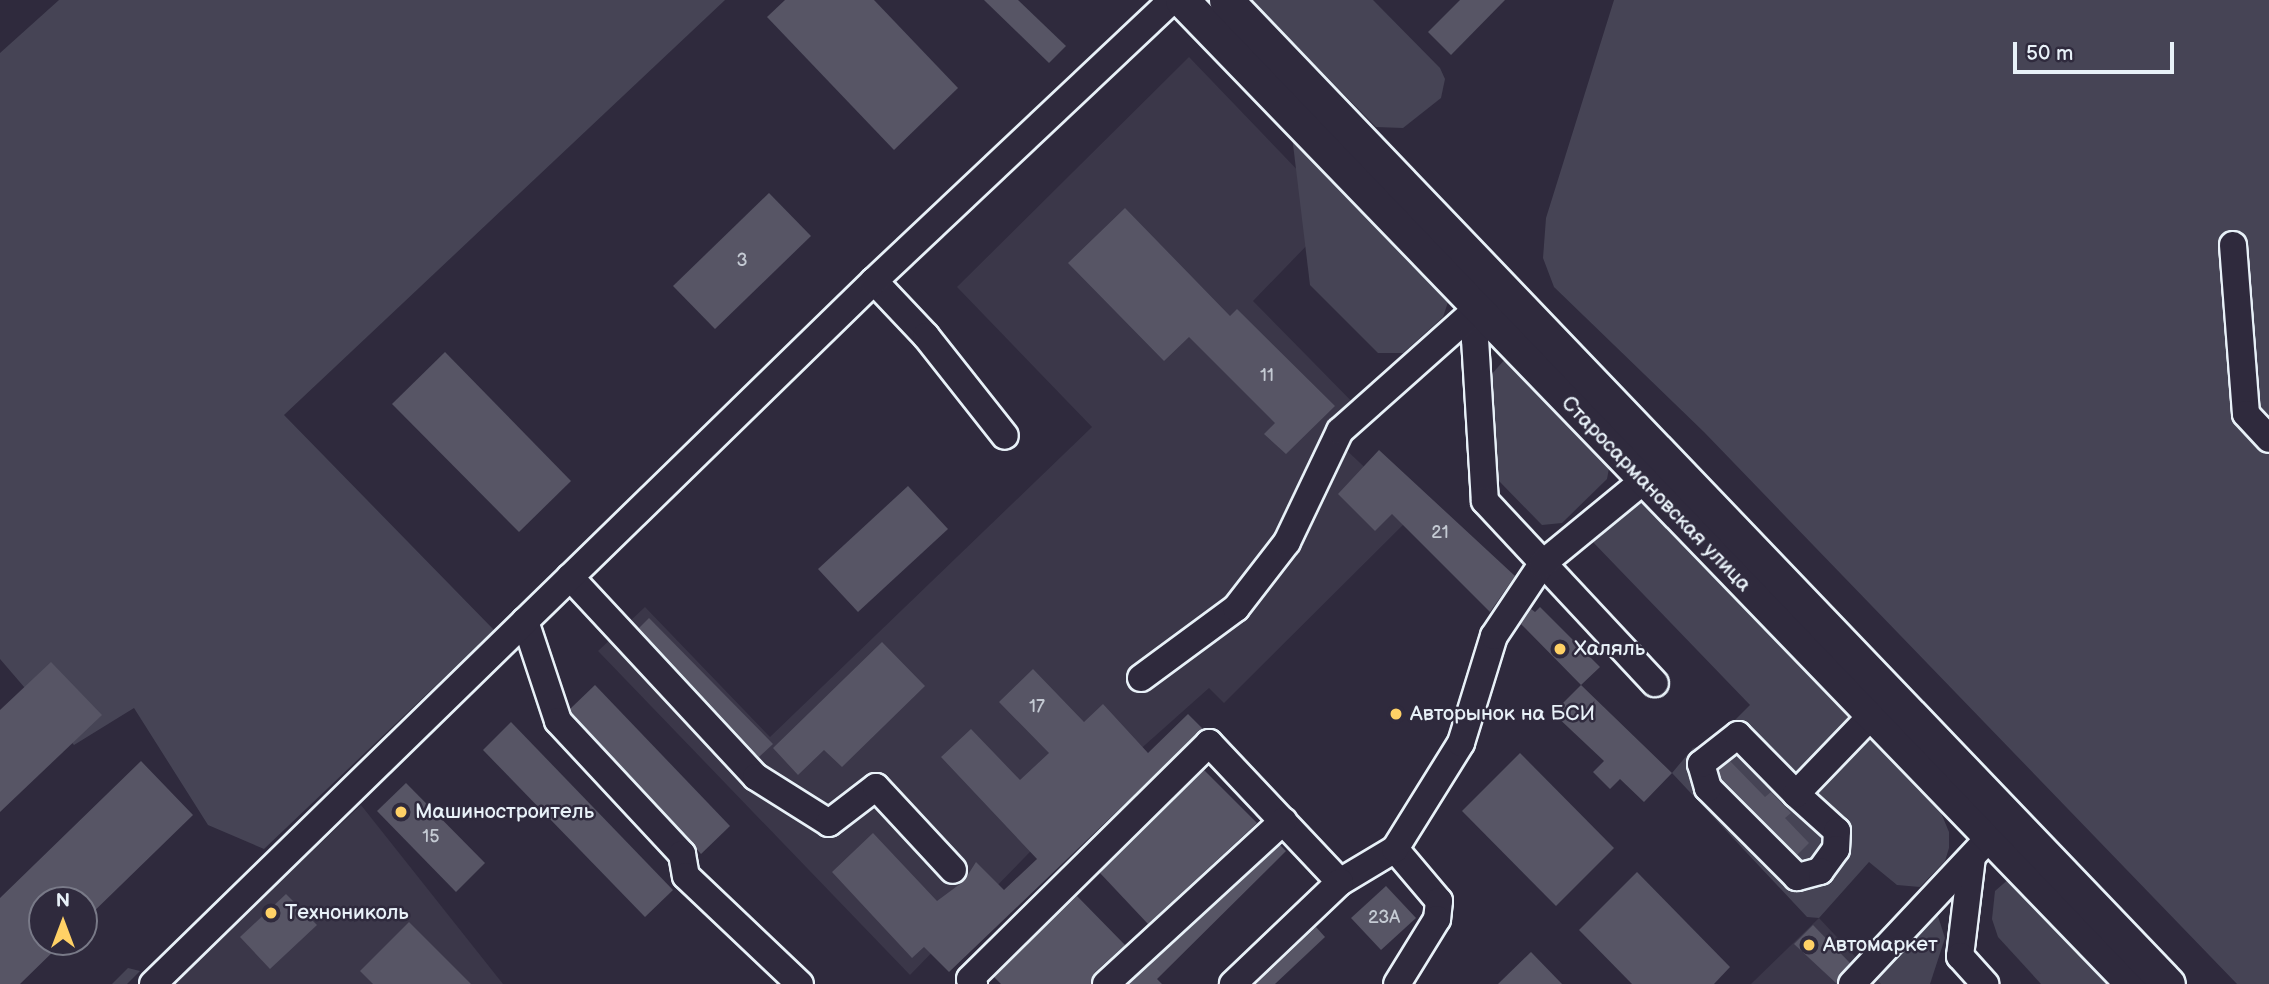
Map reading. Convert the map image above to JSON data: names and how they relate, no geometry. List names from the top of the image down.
{
  "streets": {
    "main road": ["Старосармановская улица"]
  },
  "places": [
    "Халяль",
    "Авторынок на БСИ",
    "Машиностроитель",
    "Технониколь",
    "Автомаркет"
  ],
  "house_numbers": [
    "3",
    "11",
    "21",
    "17",
    "15",
    "23А"
  ],
  "scale_bar": "50 m",
  "north": "top"
}
